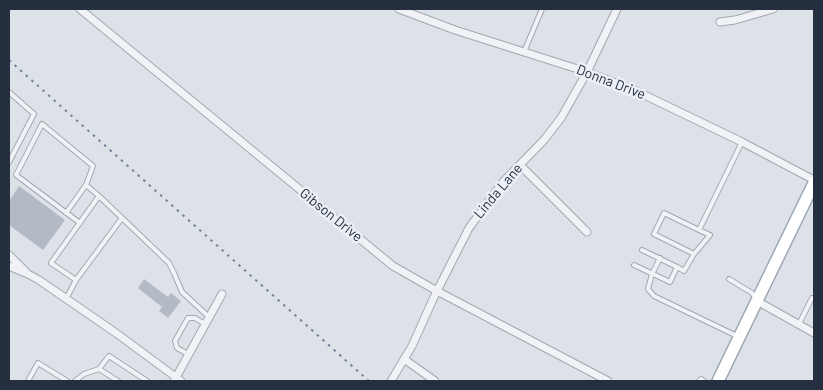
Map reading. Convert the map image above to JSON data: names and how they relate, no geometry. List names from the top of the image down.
{
  "streets": {
    "street": ["Donna Drive", "Linda Lane", "Gibson Drive"]
  },
  "crossings": [
    ["Donna Drive", "Linda Lane"],
    ["Linda Lane", "Gibson Drive"]
  ]
}
